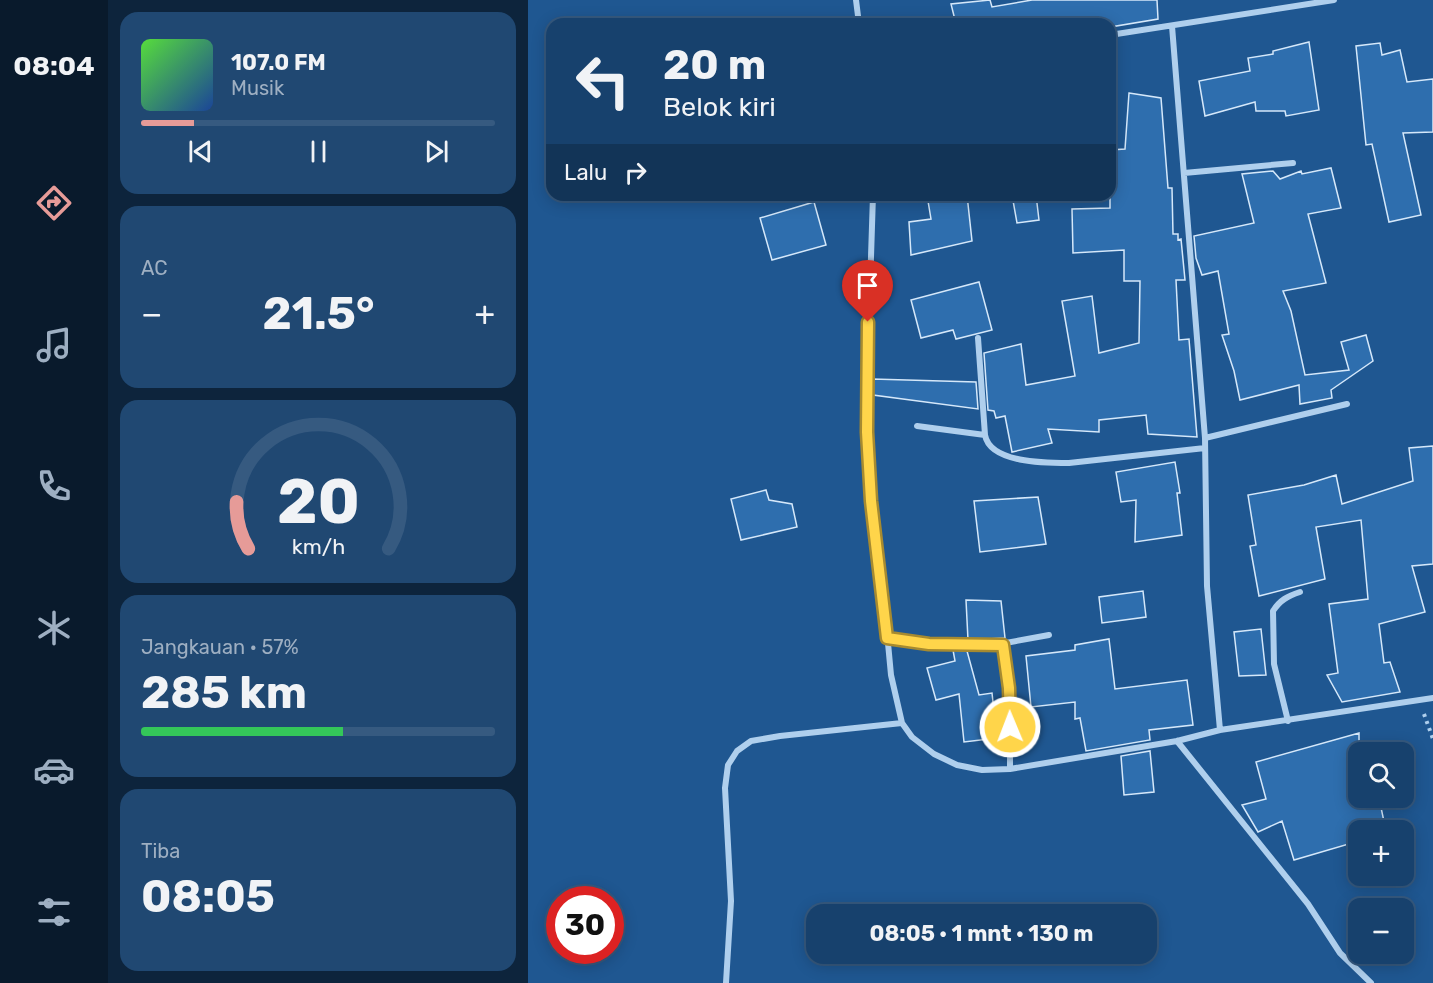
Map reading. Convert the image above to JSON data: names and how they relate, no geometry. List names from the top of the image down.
{
  "page": {
    "tabs": "08:04",
    "turn": ["20 m", "Belok kiri"],
    "song": ["107.0 FM", "Musik"],
    "then": "Lalu",
    "tile": [
      "AC",
      ["Jangkauan · 57%", "285 km"],
      ["Tiba", "08:05"]
    ],
    "heat": ["−", "21.5°", "+"],
    "map_buttons": ["+", "−"],
    "limit": "30",
    "trip": "08:05 · 1 mnt · 130 m",
    "gauge": ["20", "km/h"]
  }
}
